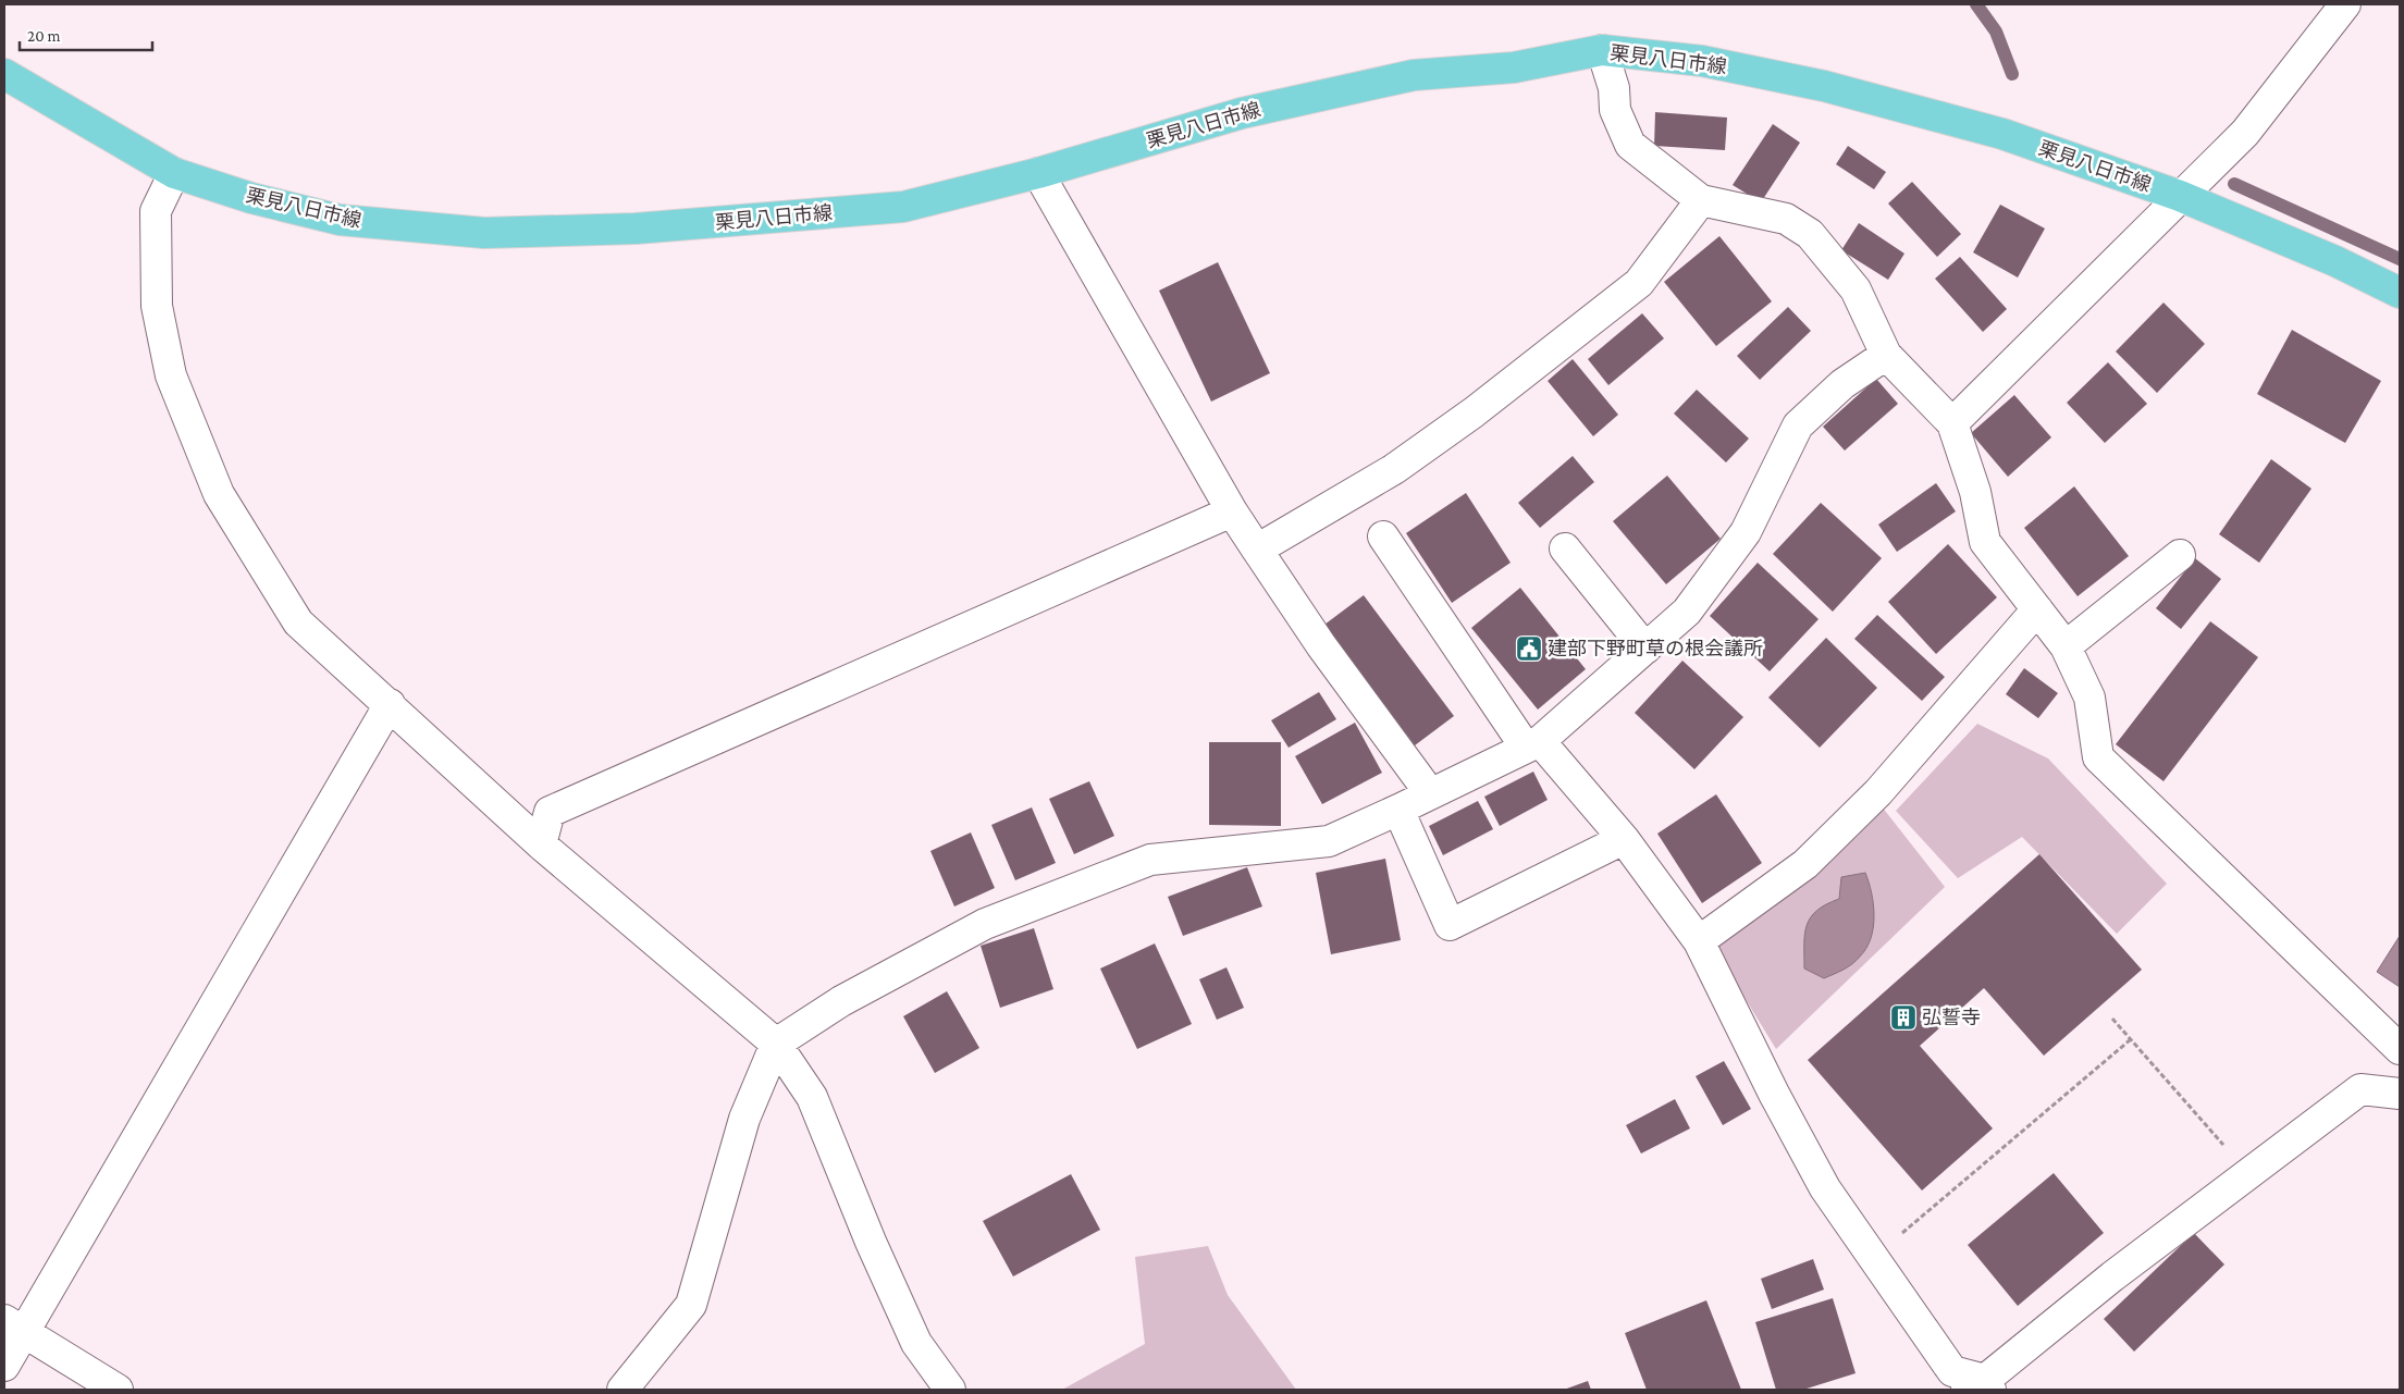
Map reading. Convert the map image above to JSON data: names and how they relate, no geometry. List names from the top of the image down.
{
  "streets": {
    "main road": ["栗見八日市線"]
  },
  "places": {
    "public building": ["建部下野町草の根会議所"],
    "building": ["弘誓寺"]
  },
  "scale_bar": "20 m"
}
